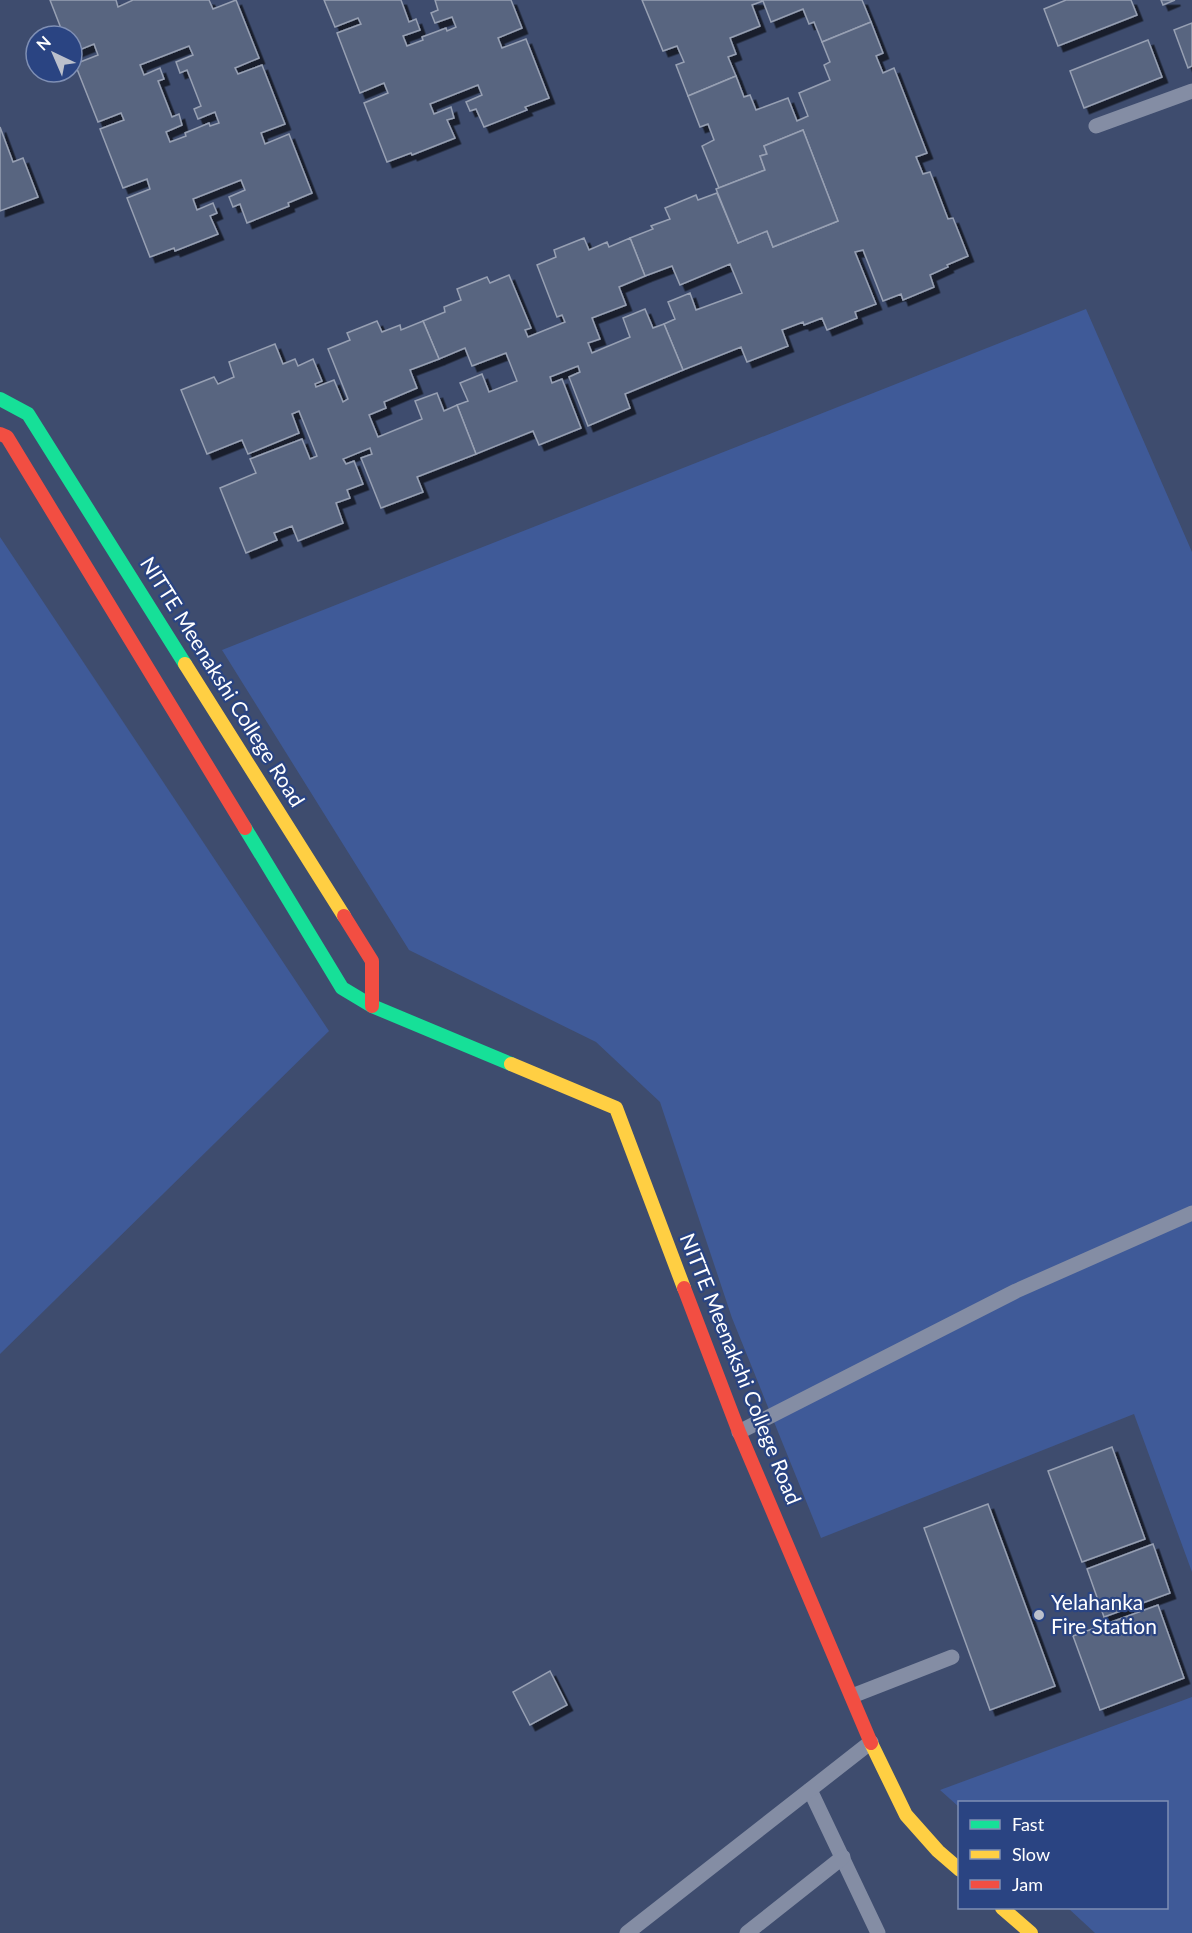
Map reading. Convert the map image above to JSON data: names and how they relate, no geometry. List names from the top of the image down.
{
  "streets": {
    "street": ["NITTE Meenakshi College Road"]
  },
  "places": ["Yelahanka Fire Station"],
  "legend": ["Fast", "Slow", "Jam"],
  "north": "top left"
}
